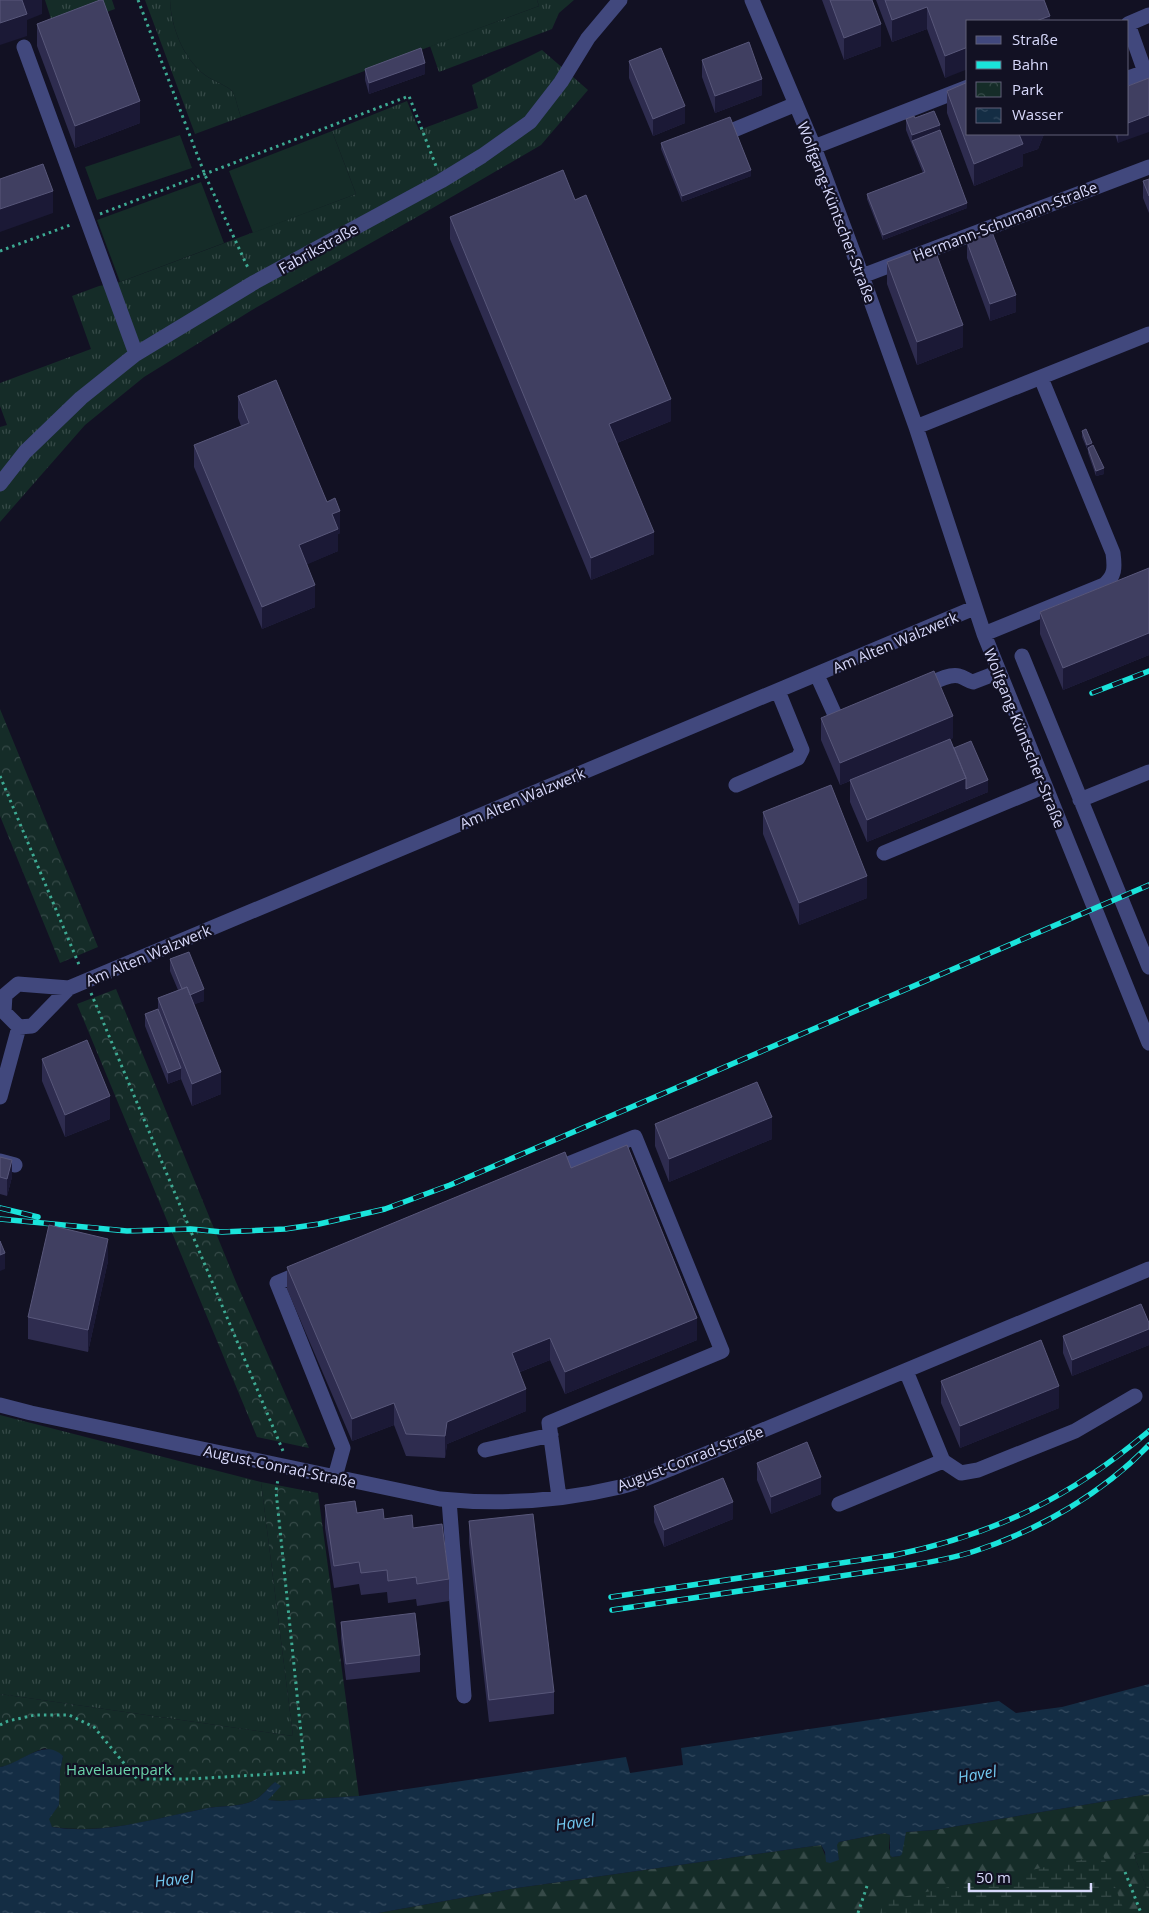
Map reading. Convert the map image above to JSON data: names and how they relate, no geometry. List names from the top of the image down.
{
  "streets": {
    "street": [
      "Wolfgang-Küntscher-Straße",
      "Hermann-Schumann-Straße",
      "Fabrikstraße",
      "Am Alten Walzwerk",
      "August-Conrad-Straße"
    ]
  },
  "crossings": [
    ["Wolfgang-Küntscher-Straße", "Hermann-Schumann-Straße"],
    ["Wolfgang-Küntscher-Straße", "Am Alten Walzwerk"]
  ],
  "water": ["Havel"],
  "parks": ["Havelauenpark"],
  "legend": [
    "Straße",
    "Bahn",
    "Park",
    "Wasser"
  ],
  "scale_bar": "50 m"
}
